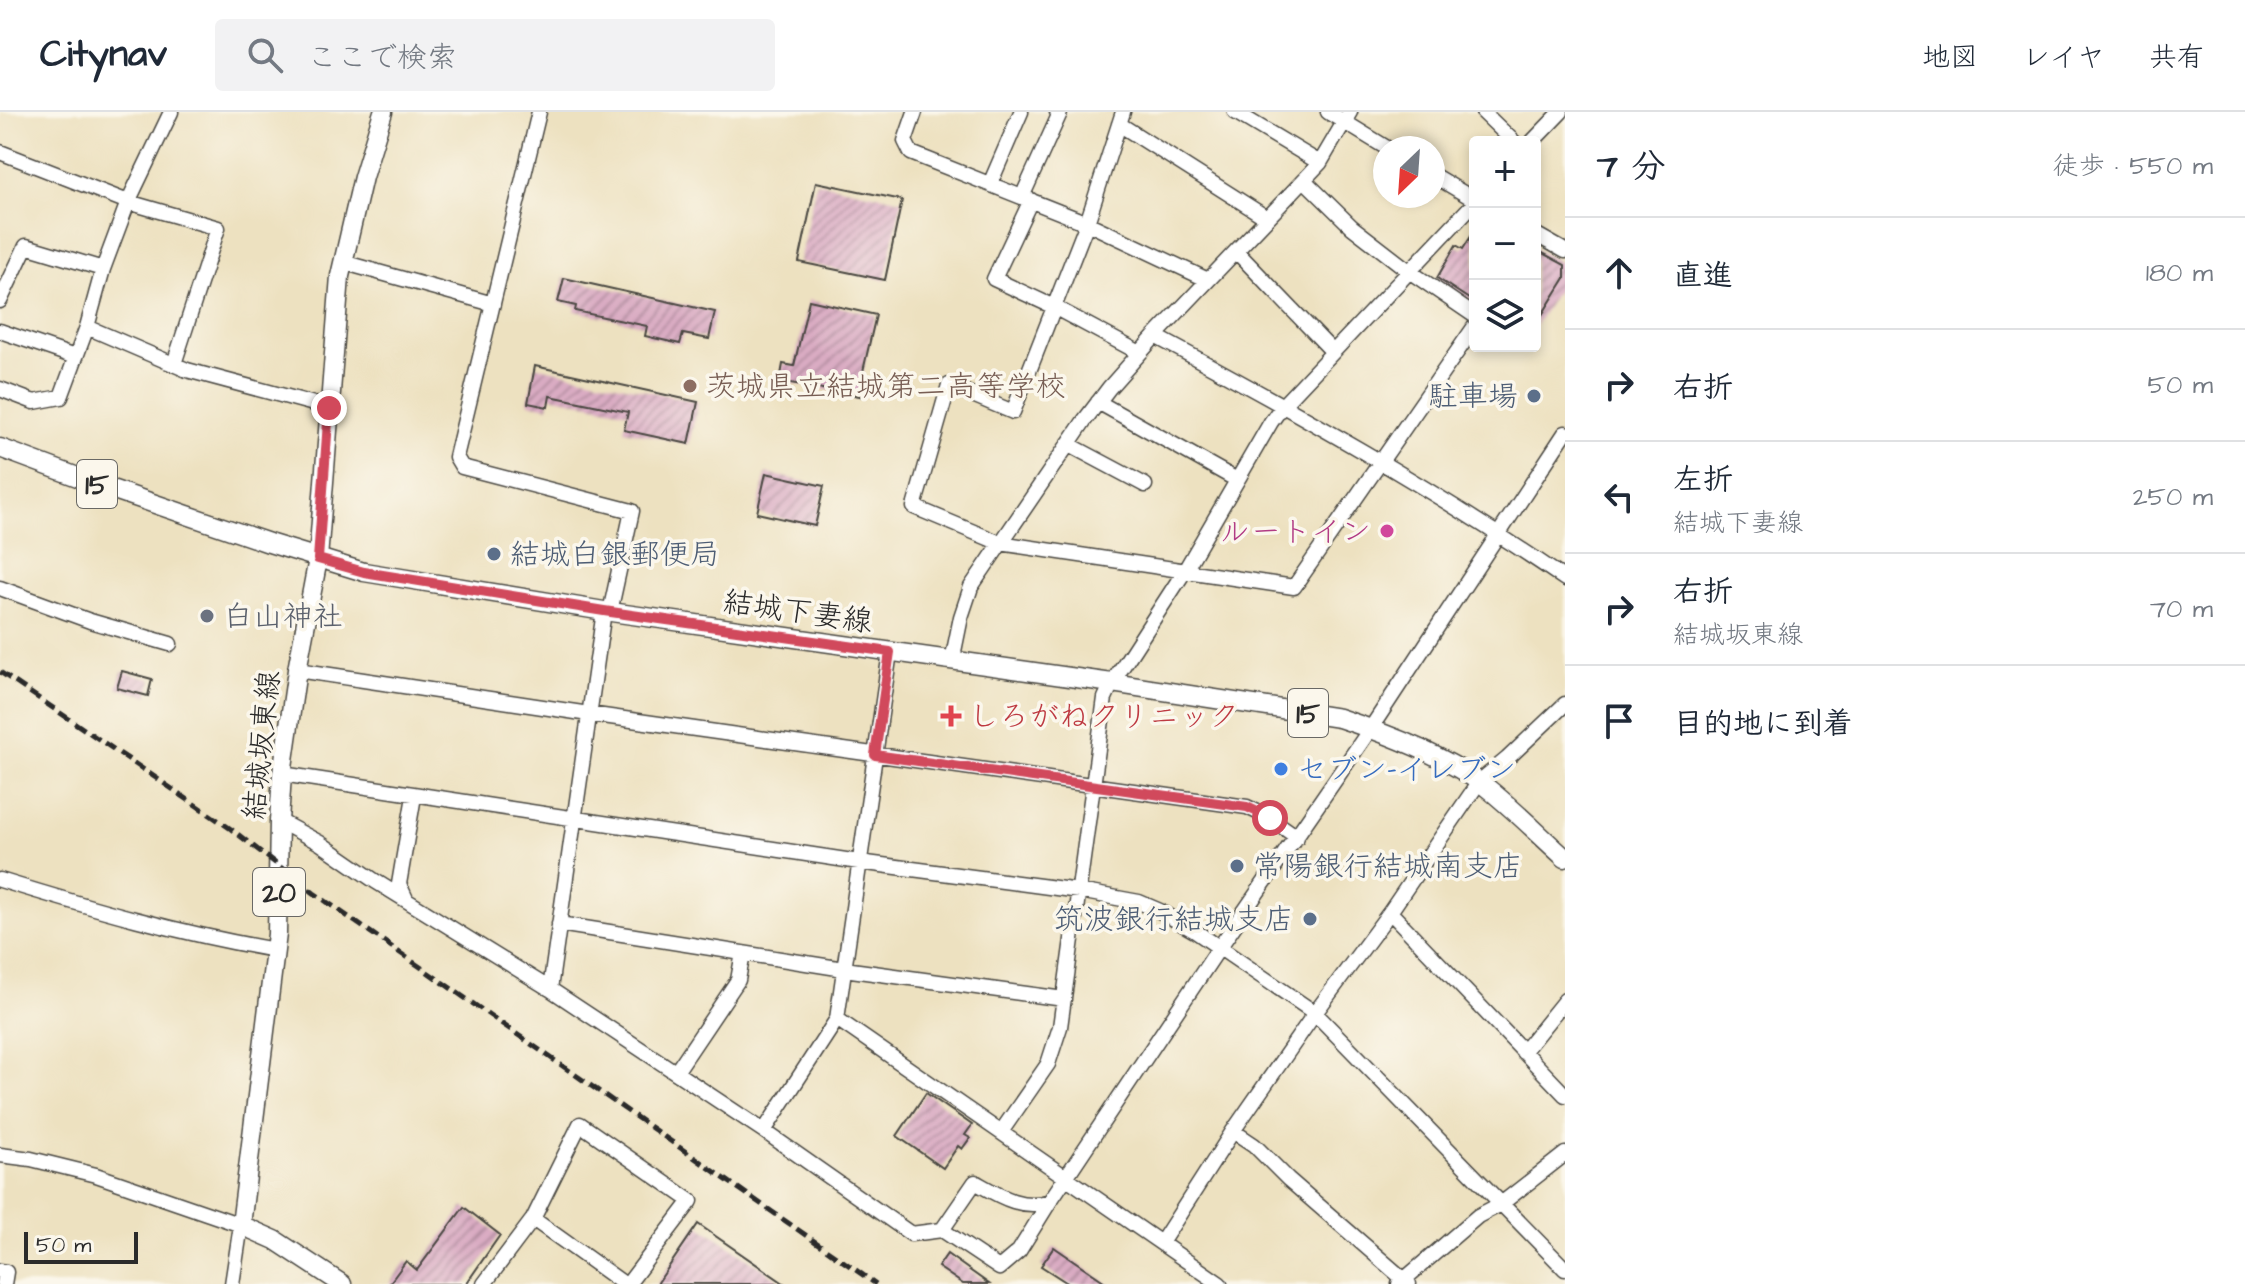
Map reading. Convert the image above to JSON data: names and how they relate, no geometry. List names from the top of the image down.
{
  "streets": {
    "main road": [
      "15",
      "結城下妻線",
      "結城坂東線",
      "20"
    ]
  },
  "crossings": [
    ["結城下妻線", "結城坂東線"]
  ],
  "places": {
    "other": [
      "茨城県立結城第二高等学校",
      "駐車場",
      "ルートイン",
      "結城白銀郵便局",
      "白山神社",
      "セブン-イレブン",
      "常陽銀行結城南支店",
      "筑波銀行結城支店"
    ],
    "health": ["しろがねクリニック"]
  },
  "scale_bar": "50 m",
  "north": "bottom left",
  "page": {
    "header": "Citynav",
    "search": "ここで検索",
    "nav": ["地図", "レイヤ", "共有"],
    "heading": ["7 分", "徒歩 · 550 m"],
    "map_buttons": ["+", "−"],
    "list": [
      ["直進", "180 m"],
      ["右折", "50 m"],
      ["左折", "結城下妻線", "250 m"],
      ["右折", "結城坂東線", "70 m"],
      "目的地に到着"
    ],
    "scale": "50 m"
  }
}
